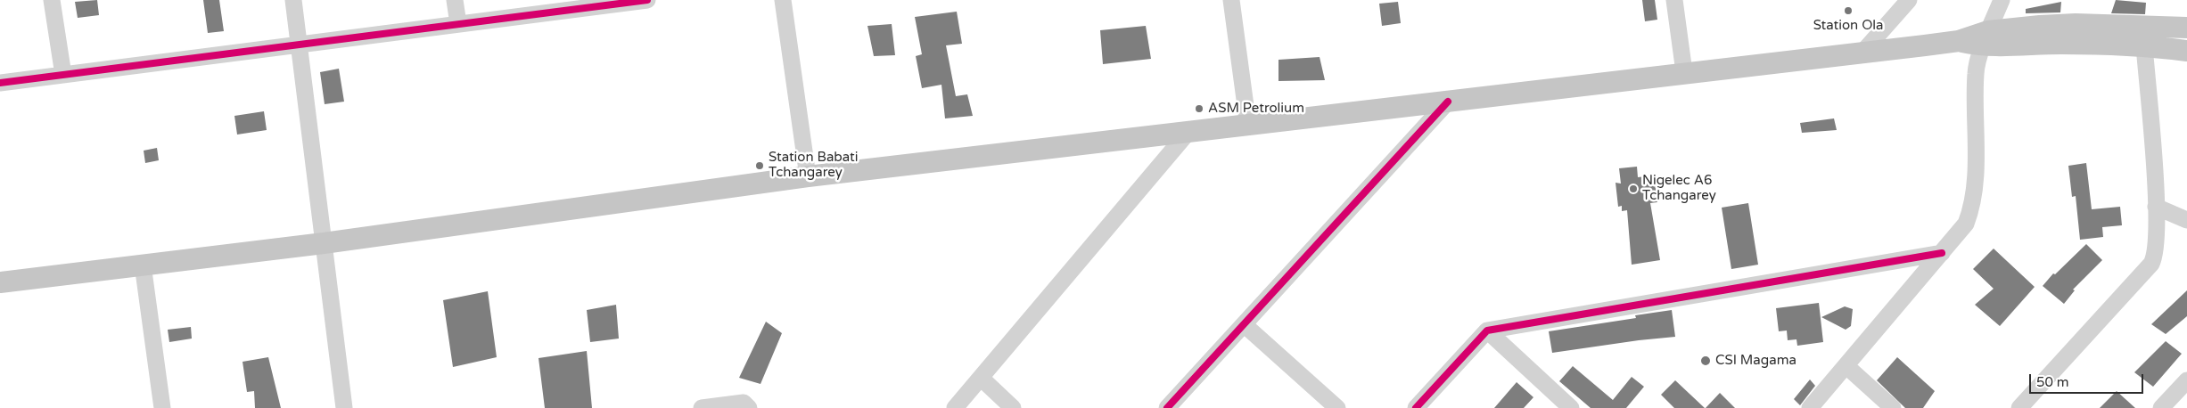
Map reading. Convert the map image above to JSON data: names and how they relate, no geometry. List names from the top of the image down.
{
  "places": [
    "Station Ola",
    "ASM Petrolium",
    "Station Babati Tchangarey",
    "Nigelec A6 Tchangarey",
    "CSI Magama"
  ],
  "scale_bar": "50 m"
}
